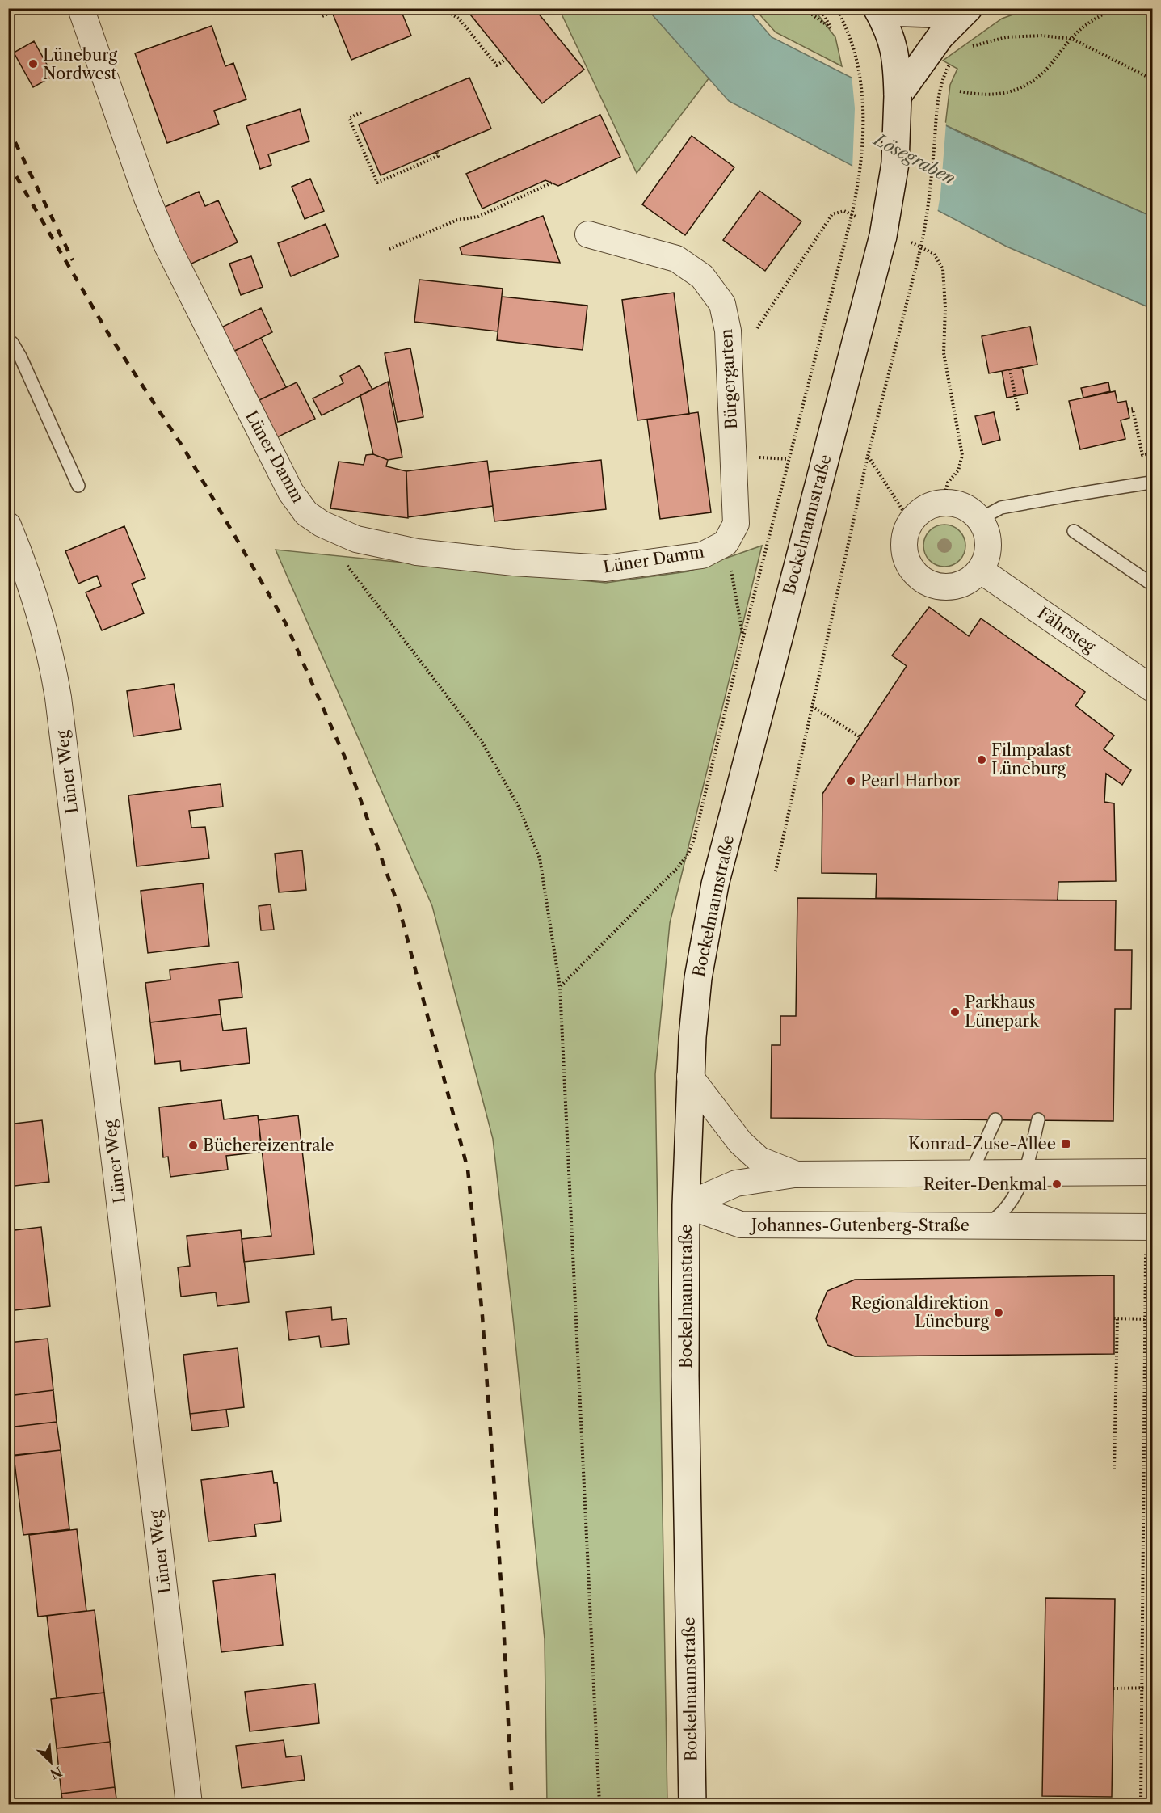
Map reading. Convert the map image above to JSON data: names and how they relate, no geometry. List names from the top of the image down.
{
  "streets": {
    "main road": ["Bockelmannstraße"],
    "street": [
      "Bürgergarten",
      "Lüner Damm",
      "Fährsteg",
      "Lüner Weg",
      "Johannes-Gutenberg-Straße"
    ]
  },
  "crossings": [
    ["Bürgergarten", "Lüner Damm"],
    ["Bockelmannstraße", "Johannes-Gutenberg-Straße"]
  ],
  "water": ["Lösegraben"],
  "places": {
    "other": [
      "Lüneburg Nordwest",
      "Filmpalast Lüneburg",
      "Pearl Harbor",
      "Parkhaus Lünepark",
      "Büchereizentrale",
      "Reiter-Denkmal",
      "Regionaldirektion Lüneburg"
    ],
    "transit": ["Konrad-Zuse-Allee"]
  },
  "north": "bottom right"
}
